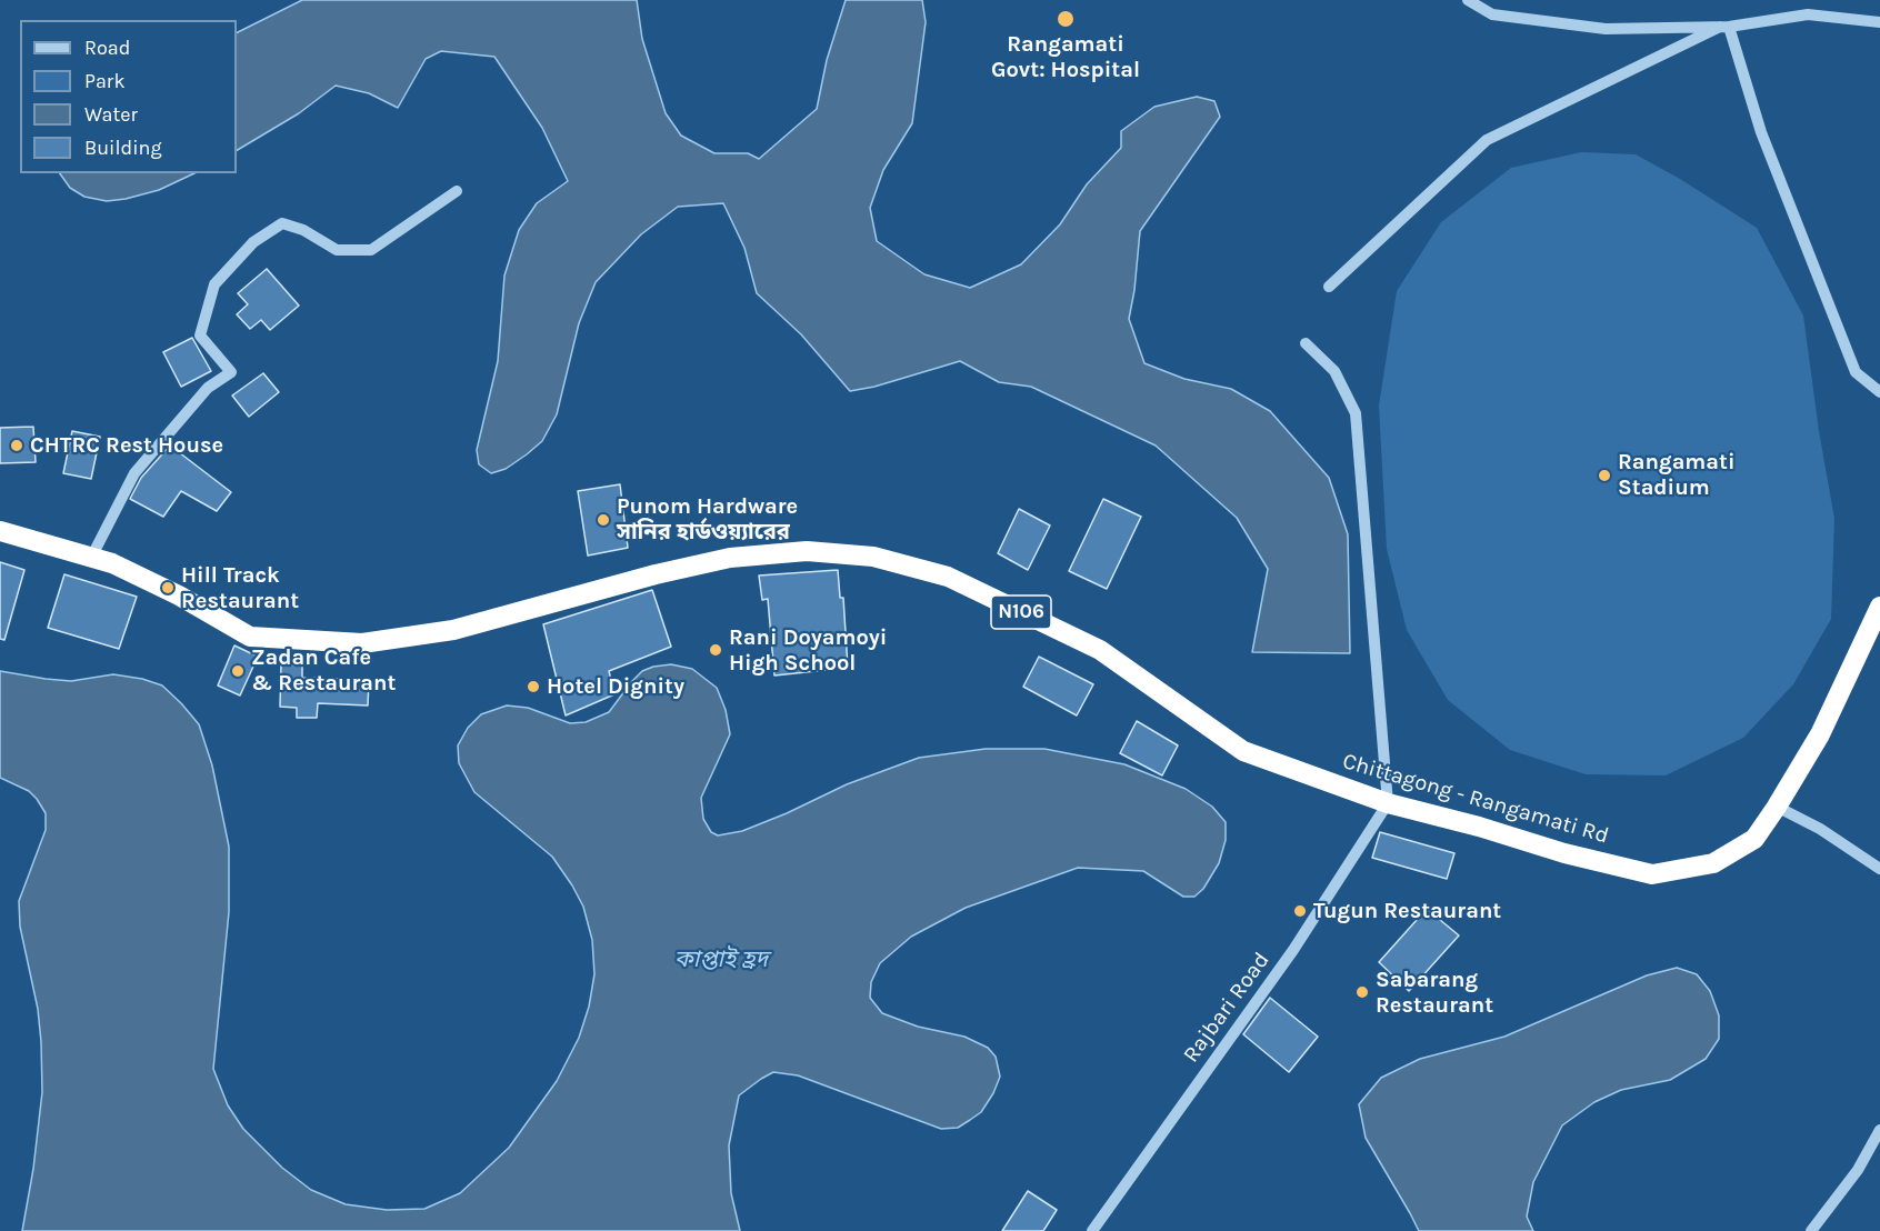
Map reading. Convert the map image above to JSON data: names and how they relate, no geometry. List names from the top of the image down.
{
  "streets": {
    "highway": ["N106", "Chittagong - Rangamati Rd"],
    "street": ["Rajbari Road"]
  },
  "crossings": [
    ["Chittagong - Rangamati Rd", "Rajbari Road"]
  ],
  "water": ["কাপ্তাই হ্রদ"],
  "places": [
    "Rangamati Govt: Hospital",
    "CHTRC Rest House",
    "Rangamati Stadium",
    "Punom Hardware সানির হার্ডওয়্যারের",
    "Hill Track Restaurant",
    "Rani Doyamoyi High School",
    "Zadan Cafe & Restaurant",
    "Hotel Dignity",
    "Tugun Restaurant",
    "Sabarang Restaurant"
  ],
  "legend": [
    "Road",
    "Park",
    "Water",
    "Building"
  ]
}
